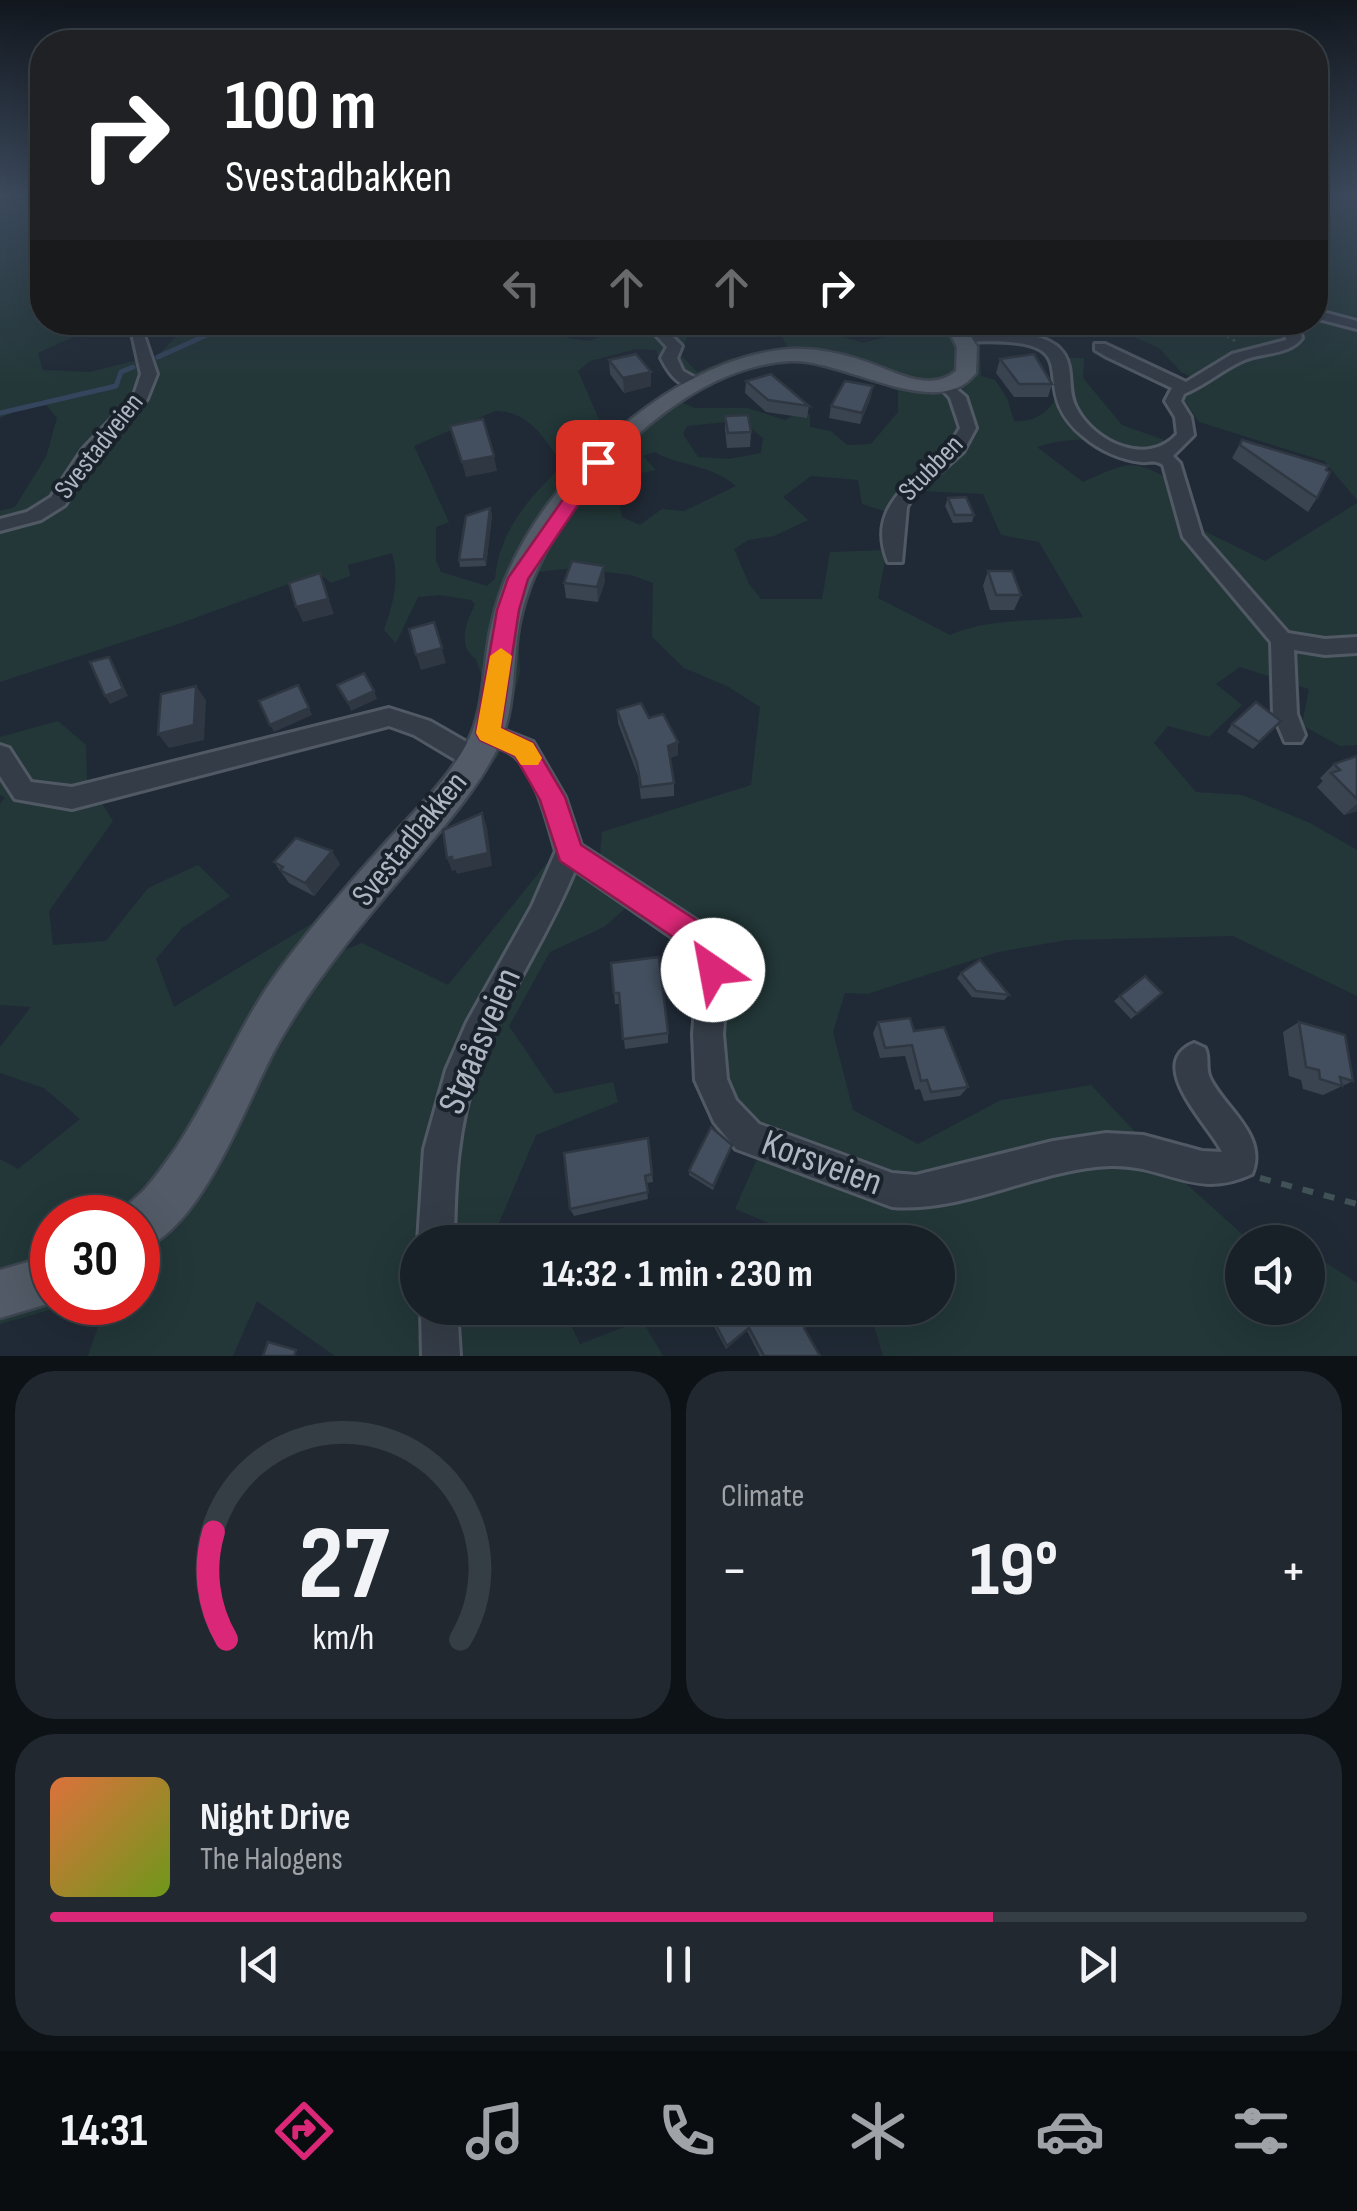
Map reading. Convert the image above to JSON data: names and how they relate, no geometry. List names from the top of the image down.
{
  "streets": {
    "main road": ["Svestadbakken"],
    "street": [
      "Svestadveien",
      "Stubben",
      "Støaåsveien",
      "Korsveien"
    ]
  },
  "crossings": [
    ["Stubben", "Svestadbakken"],
    ["Støaåsveien", "Korsveien"]
  ],
  "page": {
    "turn": ["100 m", "Svestadbakken"],
    "limit": "30",
    "trip": "14:32 · 1 min · 230 m",
    "tile": "Climate",
    "heat": ["−", "19°", "+"],
    "song": ["Night Drive", "The Halogens"],
    "tabs": "14:31",
    "gauge": ["27", "km/h"]
  }
}
